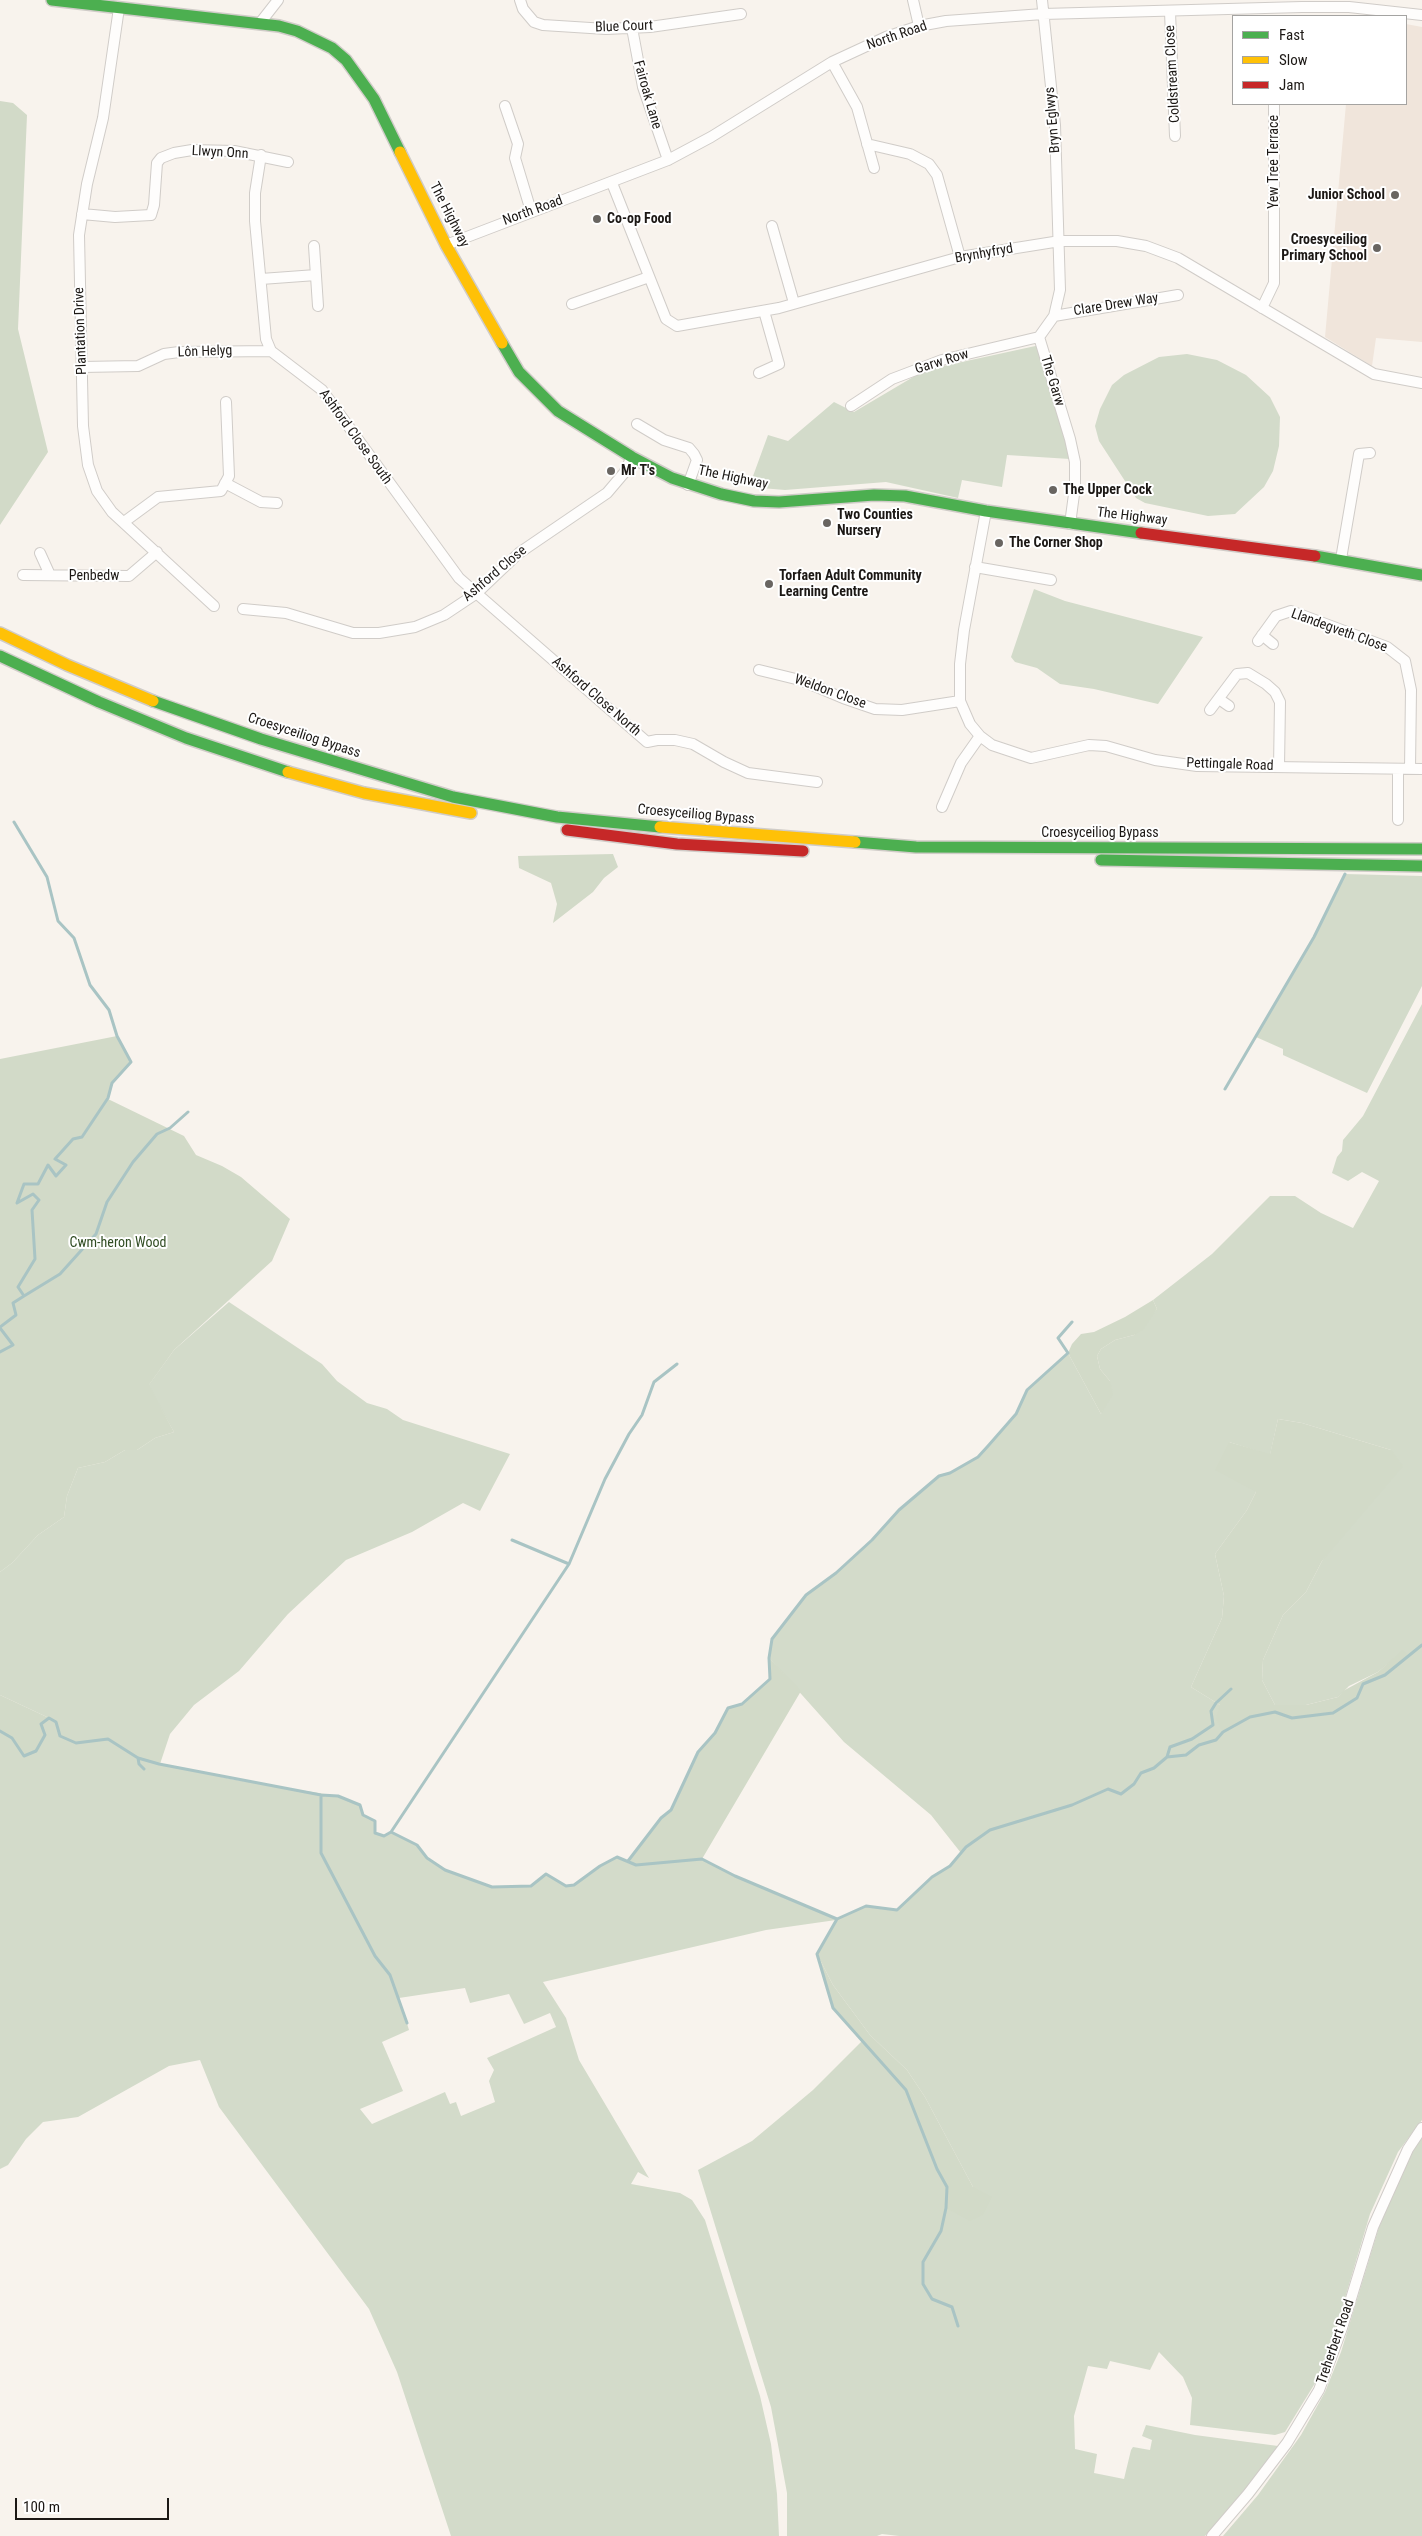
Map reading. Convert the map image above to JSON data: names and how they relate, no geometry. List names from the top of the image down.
{
  "streets": {
    "main road": ["The Highway", "Croesyceiliog Bypass"],
    "street": [
      "Blue Court",
      "North Road",
      "Coldstream Close",
      "Fairoak Lane",
      "Bryn Eglwys",
      "Llwyn Onn",
      "Yew Tree Terrace",
      "Brynhyfryd",
      "Clare Drew Way",
      "Plantation Drive",
      "Lôn Helyg",
      "Garw Row",
      "The Garw",
      "Ashford Close South",
      "Ashford Close",
      "Penbedw",
      "Llandegveth Close",
      "Weldon Close",
      "Ashford Close North",
      "Pettingale Road",
      "Treherbert Road"
    ]
  },
  "crossings": [
    ["Blue Court", "Fairoak Lane"],
    ["North Road", "Coldstream Close"],
    ["North Road", "Fairoak Lane"],
    ["North Road", "Bryn Eglwys"],
    ["North Road", "The Highway"],
    ["North Road", "Brynhyfryd"],
    ["Bryn Eglwys", "Brynhyfryd"],
    ["Bryn Eglwys", "The Garw"],
    ["Llwyn Onn", "Plantation Drive"],
    ["Yew Tree Terrace", "Brynhyfryd"],
    ["The Highway", "Plantation Drive"],
    ["The Highway", "The Garw"],
    ["The Highway", "Ashford Close"],
    ["The Highway", "Pettingale Road"],
    ["Brynhyfryd", "The Garw"],
    ["Clare Drew Way", "The Garw"],
    ["Plantation Drive", "Lôn Helyg"],
    ["Plantation Drive", "Penbedw"],
    ["Lôn Helyg", "Ashford Close South"],
    ["Garw Row", "The Garw"],
    ["Ashford Close South", "Ashford Close"],
    ["Ashford Close South", "Ashford Close North"],
    ["Ashford Close", "Ashford Close North"],
    ["Llandegveth Close", "Pettingale Road"],
    ["Weldon Close", "Pettingale Road"]
  ],
  "parks": ["Cwm-heron Wood"],
  "places": [
    "Junior School",
    "Co-op Food",
    "Croesyceiliog Primary School",
    "Mr T's",
    "The Upper Cock",
    "Two Counties Nursery",
    "The Corner Shop",
    "Torfaen Adult Community Learning Centre"
  ],
  "legend": ["Fast", "Slow", "Jam"],
  "scale_bar": "100 m"
}
